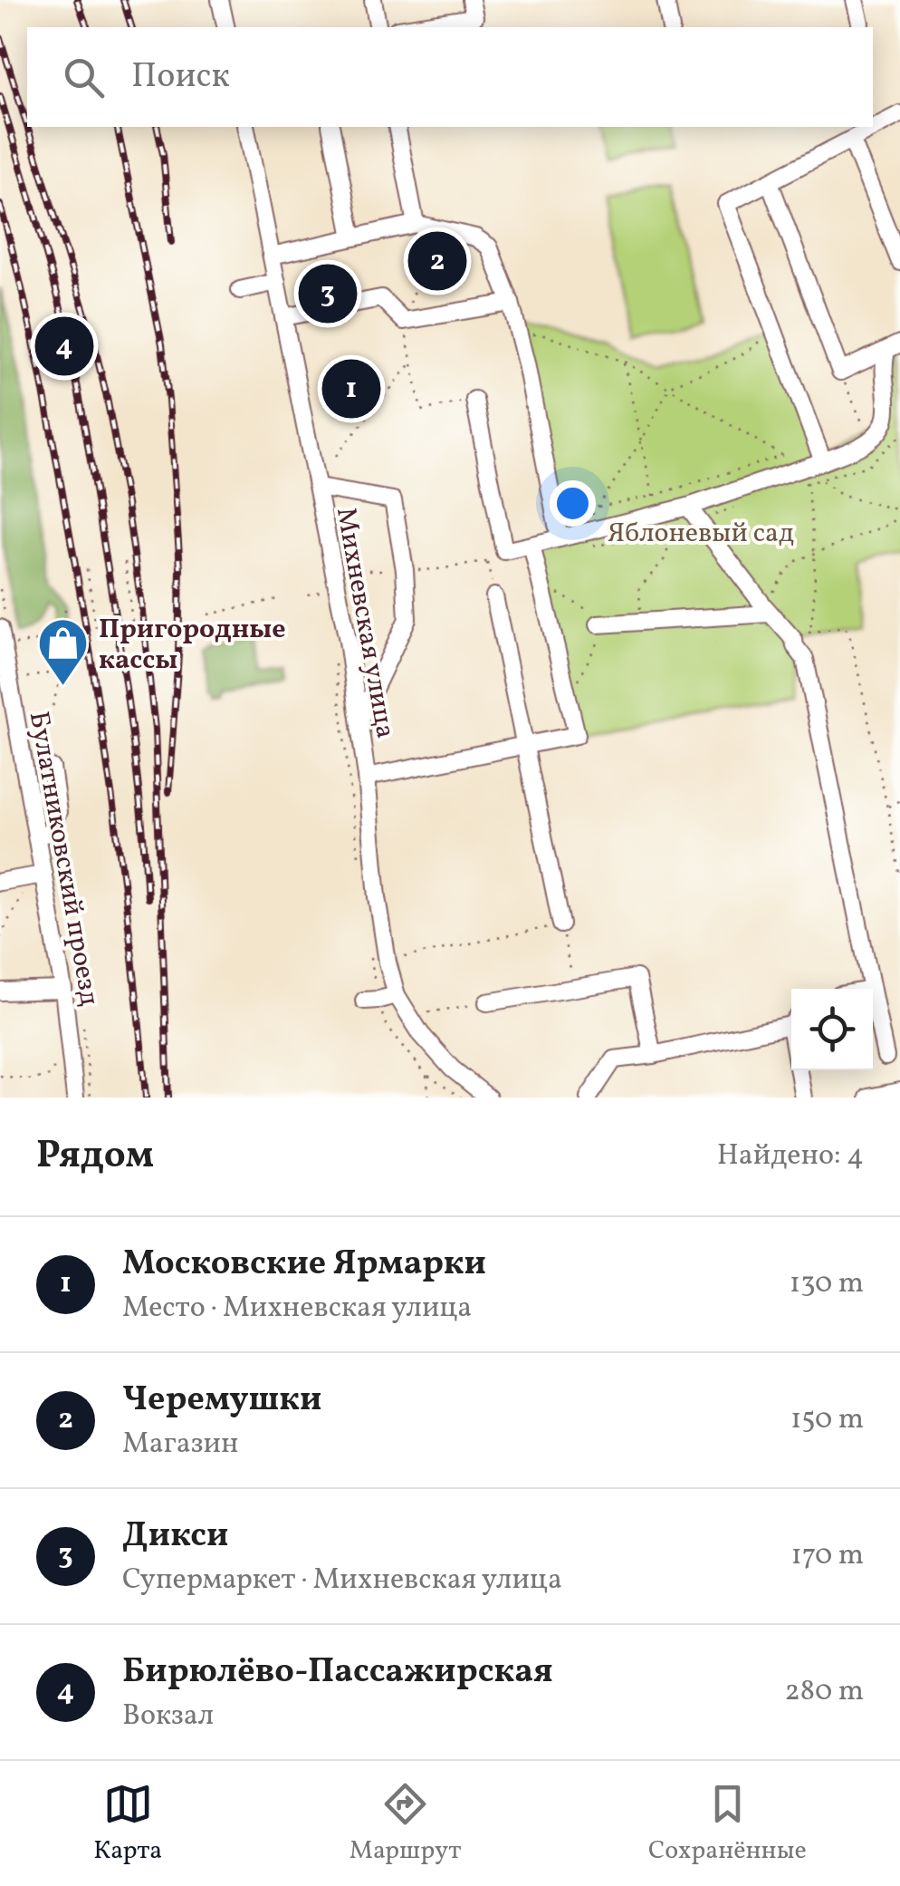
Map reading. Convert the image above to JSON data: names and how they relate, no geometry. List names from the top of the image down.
{
  "streets": {
    "street": ["Михневская улица", "Булатниковский проезд"]
  },
  "parks": ["Яблоневый сад"],
  "places": {
    "shop": ["Пригородные кассы"]
  },
  "page": {
    "search": "Поиск",
    "pins": [
      "2",
      "3",
      "4",
      "1"
    ],
    "heading": ["Рядом", "Найдено: 4"],
    "list": [
      {
        "mark": "1",
        "name": "Московские Ярмарки",
        "note": "Место · Михневская улица",
        "value": "130 m"
      },
      {
        "mark": "2",
        "name": "Черемушки",
        "note": "Магазин",
        "value": "150 m"
      },
      {
        "mark": "3",
        "name": "Дикси",
        "note": "Супермаркет · Михневская улица",
        "value": "170 m"
      },
      {
        "mark": "4",
        "name": "Бирюлёво-Пассажирская",
        "note": "Вокзал",
        "value": "280 m"
      }
    ],
    "nav": ["Карта", "Маршрут", "Сохранённые"]
  }
}
